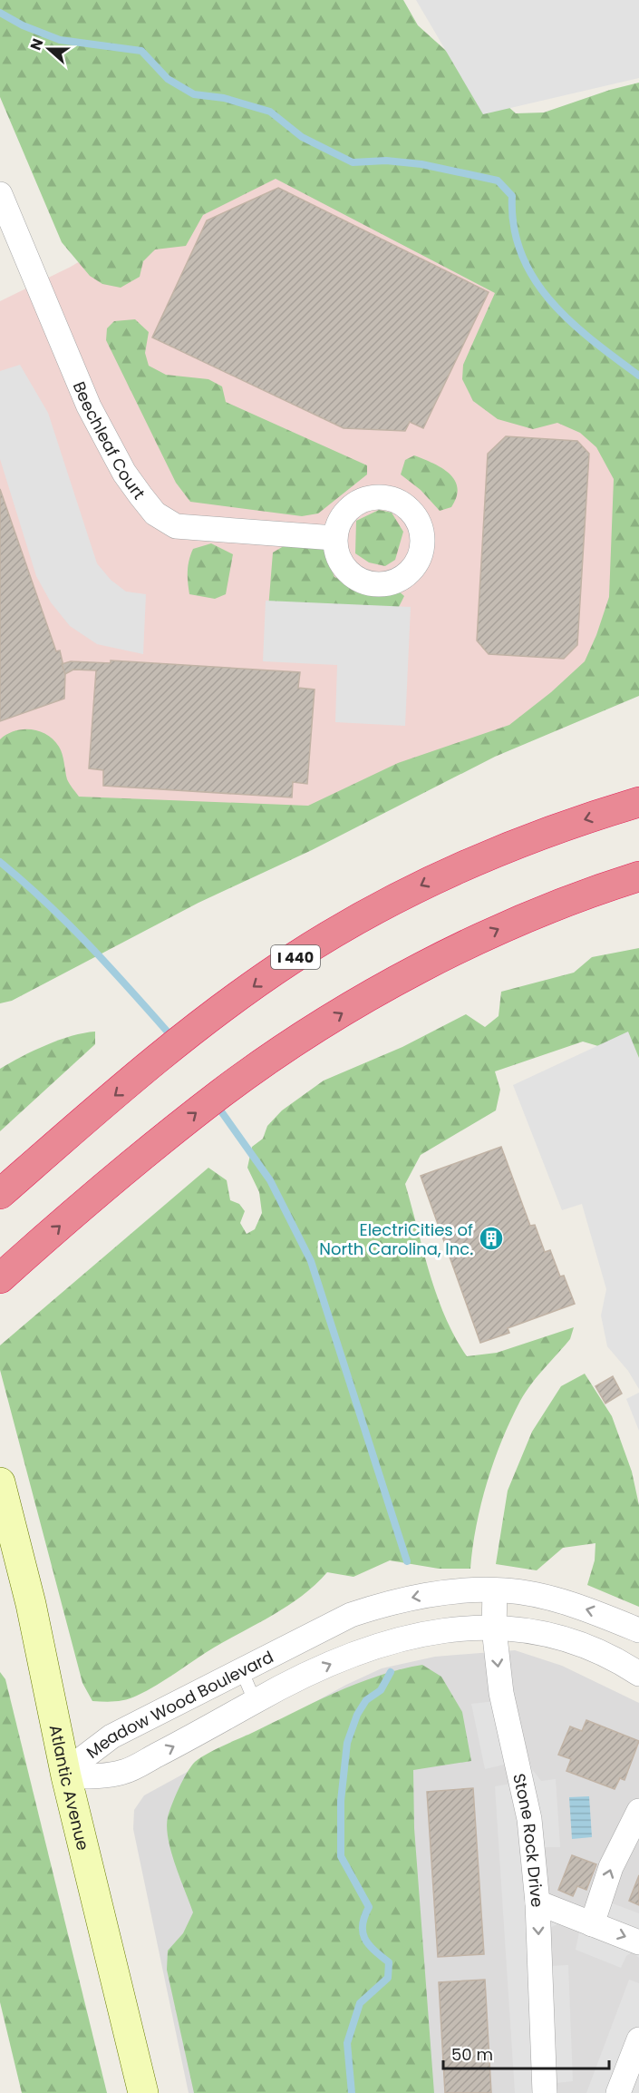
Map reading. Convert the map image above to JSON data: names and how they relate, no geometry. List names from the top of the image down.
{
  "streets": {
    "highway": ["I 440"],
    "main road": ["Atlantic Avenue"],
    "street": ["Beechleaf Court", "Meadow Wood Boulevard", "Stone Rock Drive"]
  },
  "crossings": [
    ["Meadow Wood Boulevard", "Atlantic Avenue"],
    ["Meadow Wood Boulevard", "Stone Rock Drive"]
  ],
  "one_way": ["Stone Rock Drive"],
  "places": {
    "building": ["ElectriCities of North Carolina, Inc."]
  },
  "scale_bar": "50 m",
  "north": "left"
}
